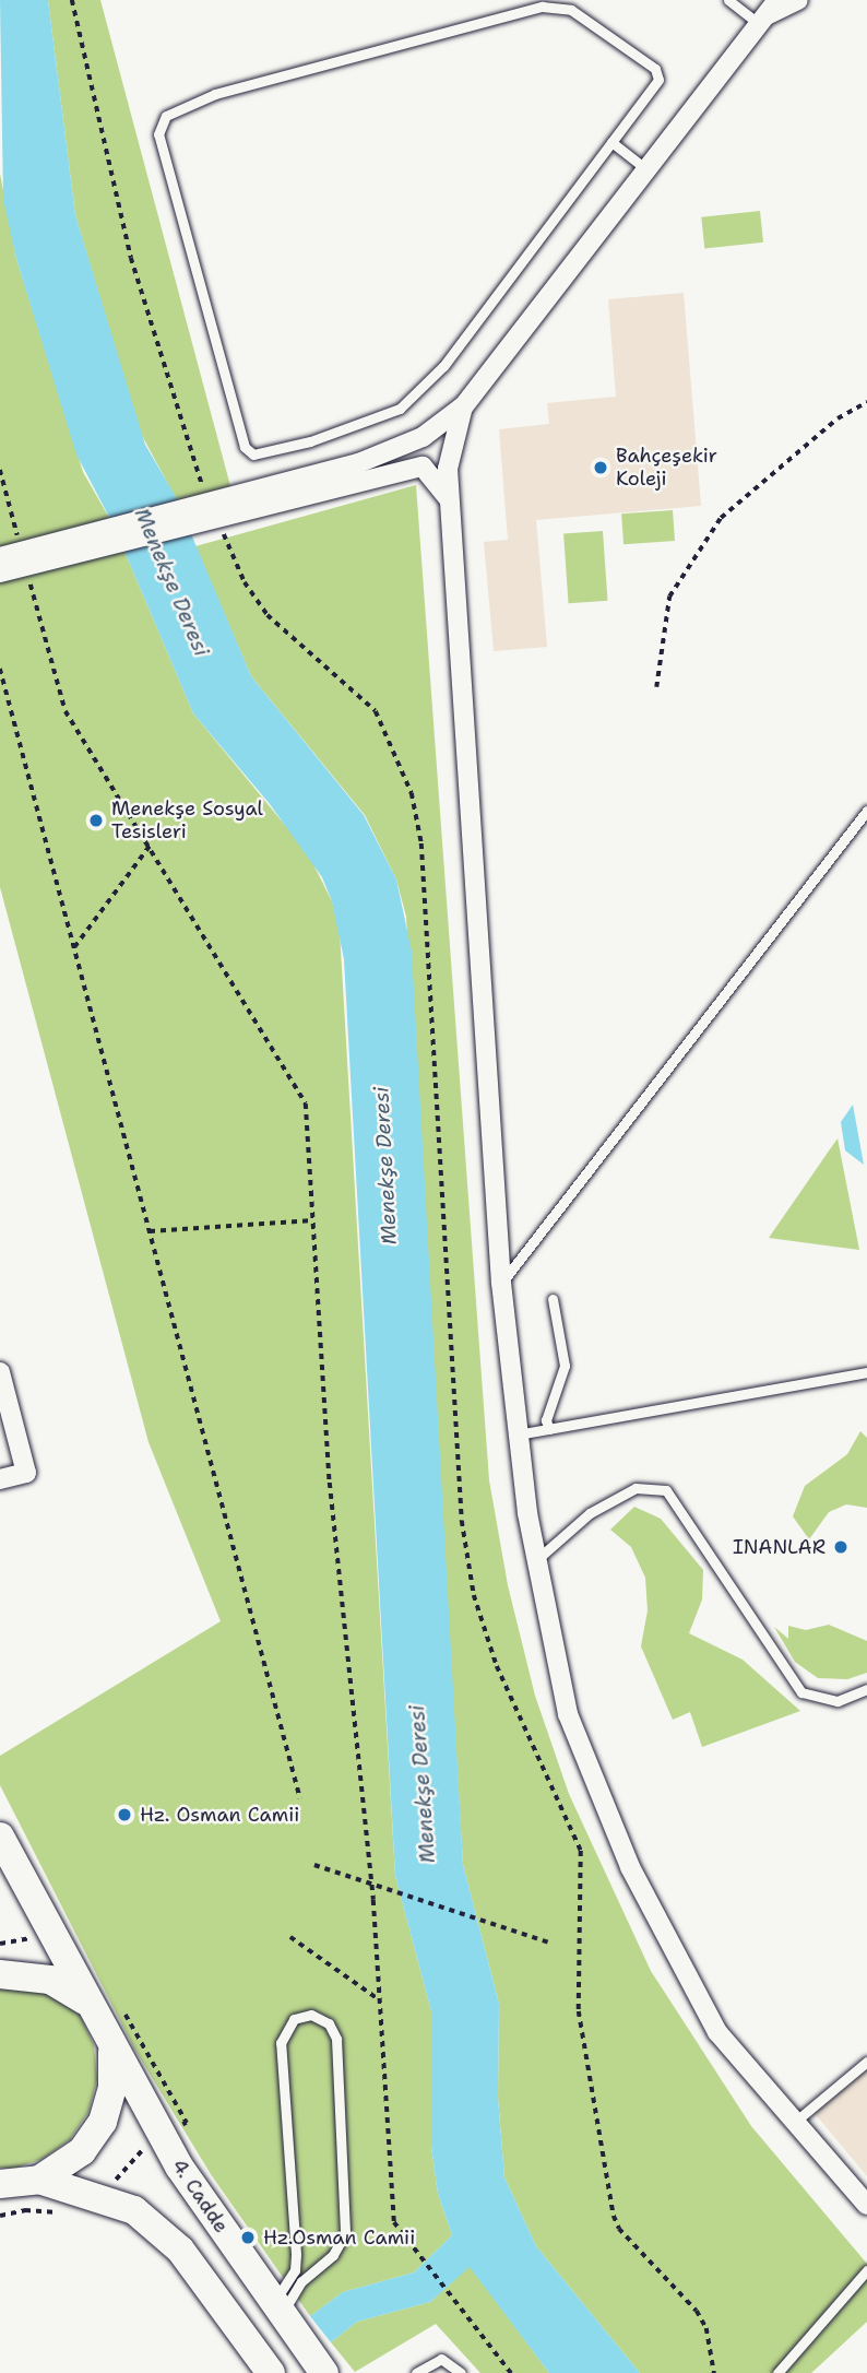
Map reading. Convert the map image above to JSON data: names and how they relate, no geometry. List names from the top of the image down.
{
  "streets": {
    "main road": ["4. Cadde"]
  },
  "water": ["Menekşe Deresi"],
  "places": [
    "Bahçeşekir Koleji",
    "Menekşe Sosyal Tesisleri",
    "INANLAR",
    "Hz. Osman Camii",
    "Hz.Osman Camii"
  ]
}
